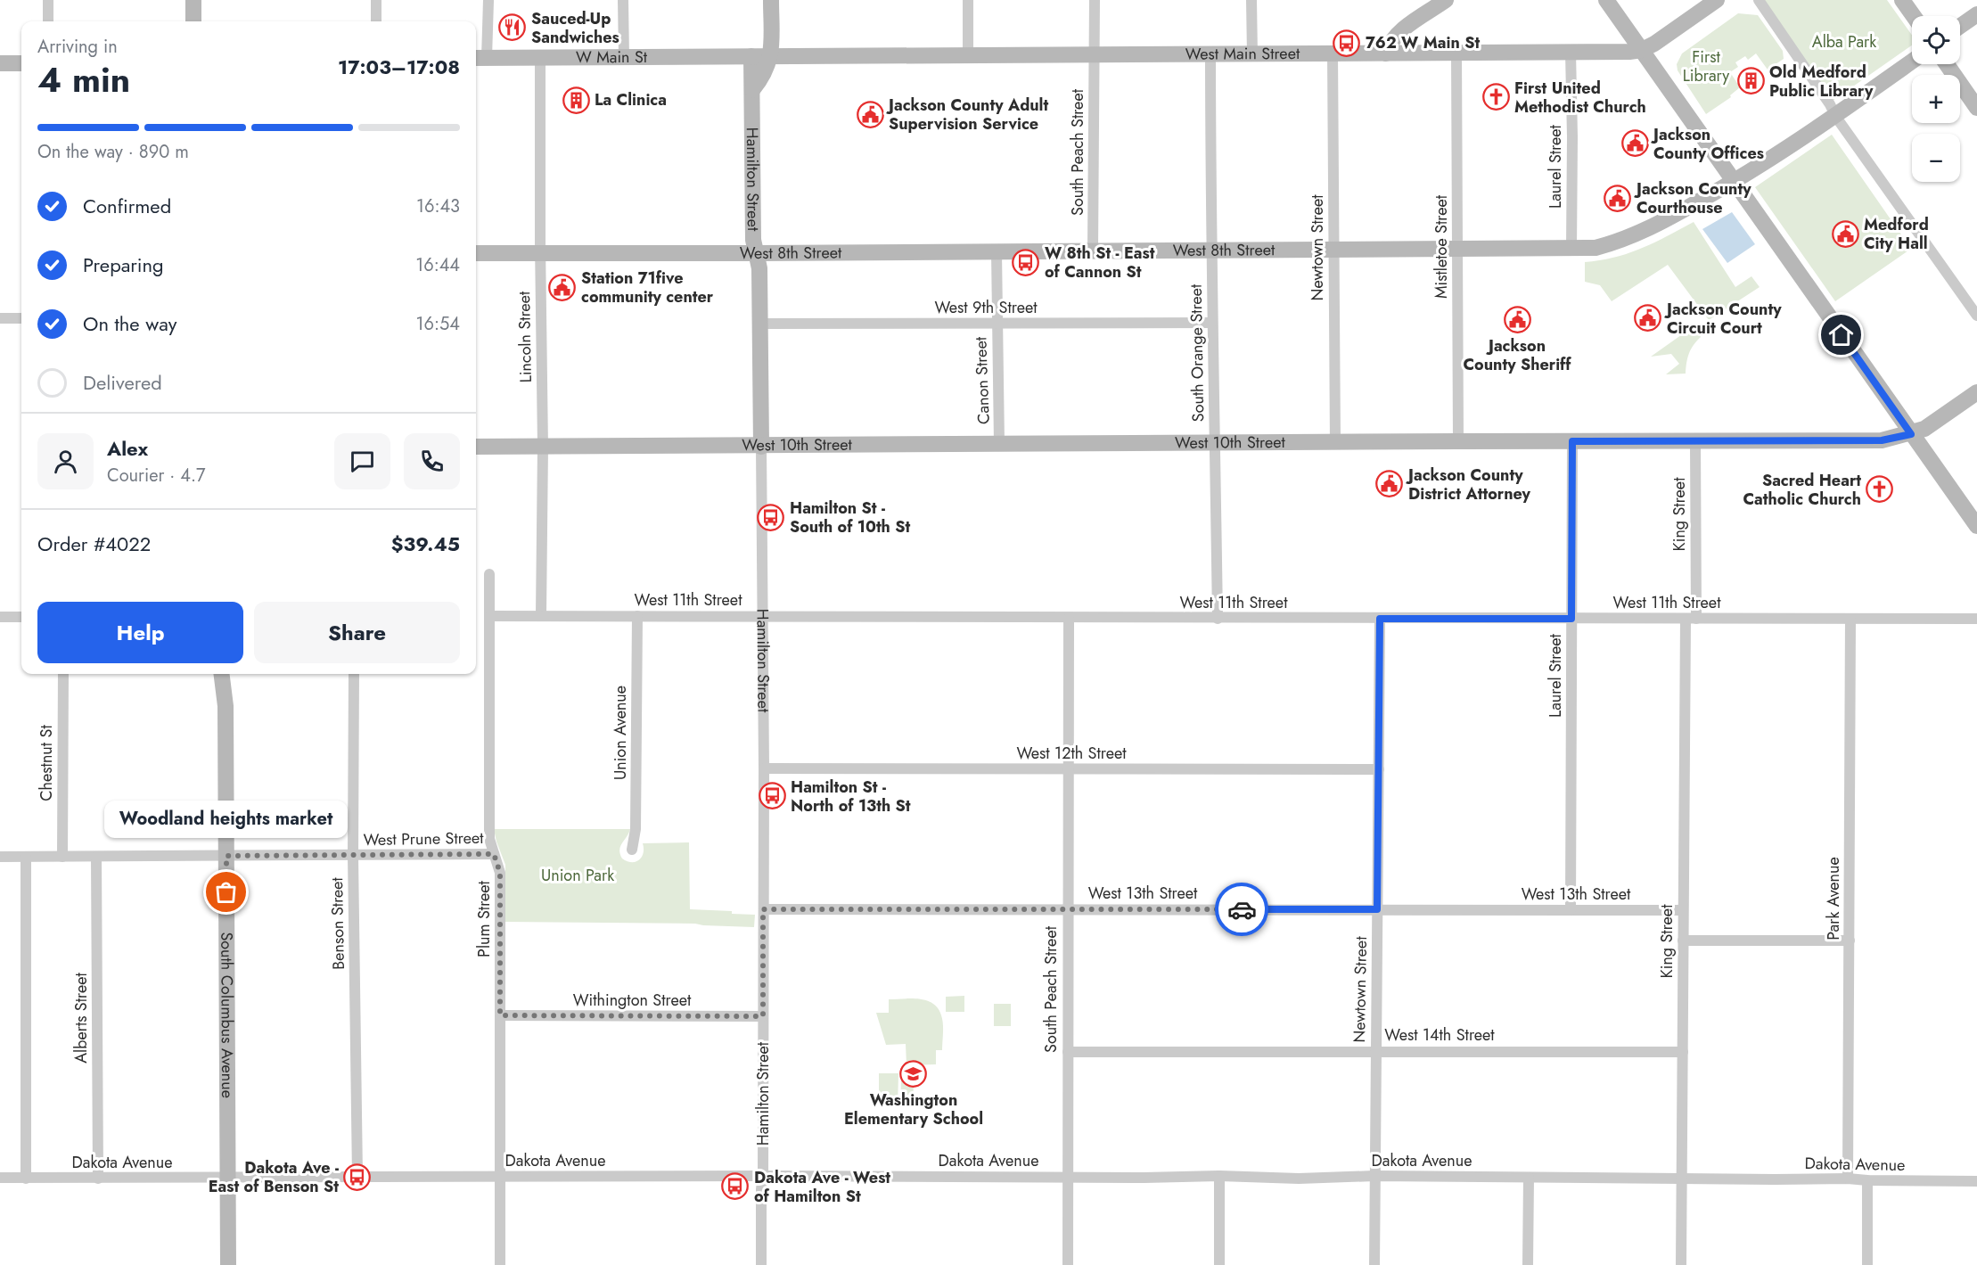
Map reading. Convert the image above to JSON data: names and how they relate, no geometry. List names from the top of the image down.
{
  "streets": {
    "main road": [
      "West Main Street",
      "W Main St",
      "Hamilton Street",
      "West 8th Street",
      "West 10th Street",
      "South Columbus Avenue"
    ],
    "street": [
      "South Peach Street",
      "Laurel Street",
      "Mistletoe Street",
      "Newtown Street",
      "West 9th Street",
      "Lincoln Street",
      "South Orange Street",
      "Canon Street",
      "King Street",
      "West 11th Street",
      "Union Avenue",
      "West 12th Street",
      "Chestnut St",
      "West Prune Street",
      "West 13th Street",
      "Park Avenue",
      "Plum Street",
      "Benson Street",
      "Withington Street",
      "Alberts Street",
      "West 14th Street",
      "Dakota Avenue"
    ]
  },
  "crossings": [
    ["West Main Street", "W Main St"],
    ["West Main Street", "South Peach Street"],
    ["West Main Street", "Laurel Street"],
    ["West Main Street", "Hamilton Street"],
    ["West Main Street", "Mistletoe Street"],
    ["West Main Street", "Newtown Street"],
    ["West Main Street", "South Orange Street"],
    ["W Main St", "Hamilton Street"],
    ["W Main St", "Lincoln Street"],
    ["South Peach Street", "West 8th Street"],
    ["South Peach Street", "West 11th Street"],
    ["South Peach Street", "West 12th Street"],
    ["South Peach Street", "West 13th Street"],
    ["South Peach Street", "West 14th Street"],
    ["South Peach Street", "Dakota Avenue"],
    ["Laurel Street", "West 8th Street"],
    ["Laurel Street", "West 10th Street"],
    ["Laurel Street", "West 11th Street"],
    ["Laurel Street", "West 13th Street"],
    ["Hamilton Street", "West 8th Street"],
    ["Hamilton Street", "West 9th Street"],
    ["Hamilton Street", "West 10th Street"],
    ["Hamilton Street", "West 11th Street"],
    ["Hamilton Street", "West 12th Street"],
    ["Hamilton Street", "West 13th Street"],
    ["Hamilton Street", "Withington Street"],
    ["Hamilton Street", "Dakota Avenue"],
    ["Mistletoe Street", "West 8th Street"],
    ["Mistletoe Street", "West 10th Street"],
    ["Newtown Street", "West 8th Street"],
    ["Newtown Street", "West 10th Street"],
    ["Newtown Street", "West 11th Street"],
    ["Newtown Street", "West 12th Street"],
    ["Newtown Street", "West 13th Street"],
    ["Newtown Street", "West 14th Street"],
    ["Newtown Street", "Dakota Avenue"],
    ["West 8th Street", "Lincoln Street"],
    ["West 8th Street", "South Orange Street"],
    ["West 8th Street", "Canon Street"],
    ["West 9th Street", "South Orange Street"],
    ["West 9th Street", "Canon Street"],
    ["Lincoln Street", "West 10th Street"],
    ["Lincoln Street", "West 11th Street"],
    ["South Orange Street", "West 10th Street"],
    ["South Orange Street", "West 11th Street"],
    ["Canon Street", "West 10th Street"],
    ["West 10th Street", "King Street"],
    ["King Street", "West 11th Street"],
    ["King Street", "West 13th Street"],
    ["King Street", "West 14th Street"],
    ["King Street", "Dakota Avenue"],
    ["West 11th Street", "Union Avenue"],
    ["West 11th Street", "Park Avenue"],
    ["West 11th Street", "Plum Street"],
    ["Chestnut St", "West Prune Street"],
    ["West Prune Street", "Plum Street"],
    ["West Prune Street", "Benson Street"],
    ["West Prune Street", "South Columbus Avenue"],
    ["West Prune Street", "Alberts Street"],
    ["Park Avenue", "Dakota Avenue"],
    ["Plum Street", "Withington Street"],
    ["Plum Street", "Dakota Avenue"],
    ["Benson Street", "Dakota Avenue"],
    ["South Columbus Avenue", "Dakota Avenue"],
    ["Alberts Street", "Dakota Avenue"]
  ],
  "parks": ["Alba Park", "First Library", "Union Park"],
  "places": {
    "restaurant": ["Sauced-Up Sandwiches"],
    "bus stop": [
      "762 W Main St",
      "W 8th St - East of Cannon St",
      "Hamilton St - South of 10th St",
      "Hamilton St - North of 13th St",
      "Dakota Ave - East of Benson St",
      "Dakota Ave - West of Hamilton St"
    ],
    "building": ["Old Medford Public Library", "La Clinica"],
    "church": ["First United Methodist Church", "Sacred Heart Catholic Church"],
    "public building": [
      "Jackson County Adult Supervision Service",
      "Jackson County Offices",
      "Jackson County Courthouse",
      "Medford City Hall",
      "Station 71five community center",
      "Jackson County Circuit Court",
      "Jackson County Sheriff",
      "Jackson County District Attorney"
    ],
    "other": ["Woodland heights market"],
    "school or university": ["Washington Elementary School"]
  },
  "page": {
    "map_buttons": ["+", "−"],
    "heading": ["4 min", "Arriving in", "17:03–17:08"],
    "panel": [
      "Alex",
      "Courier · 4.7",
      "Order #4022",
      "$39.45"
    ],
    "bar": "On the way · 890 m",
    "list": [
      ["Confirmed", "16:43"],
      ["Preparing", "16:44"],
      ["On the way", "16:54"],
      "Delivered"
    ],
    "buttons": ["Help", "Share"],
    "bubble": "Woodland heights market"
  }
}
